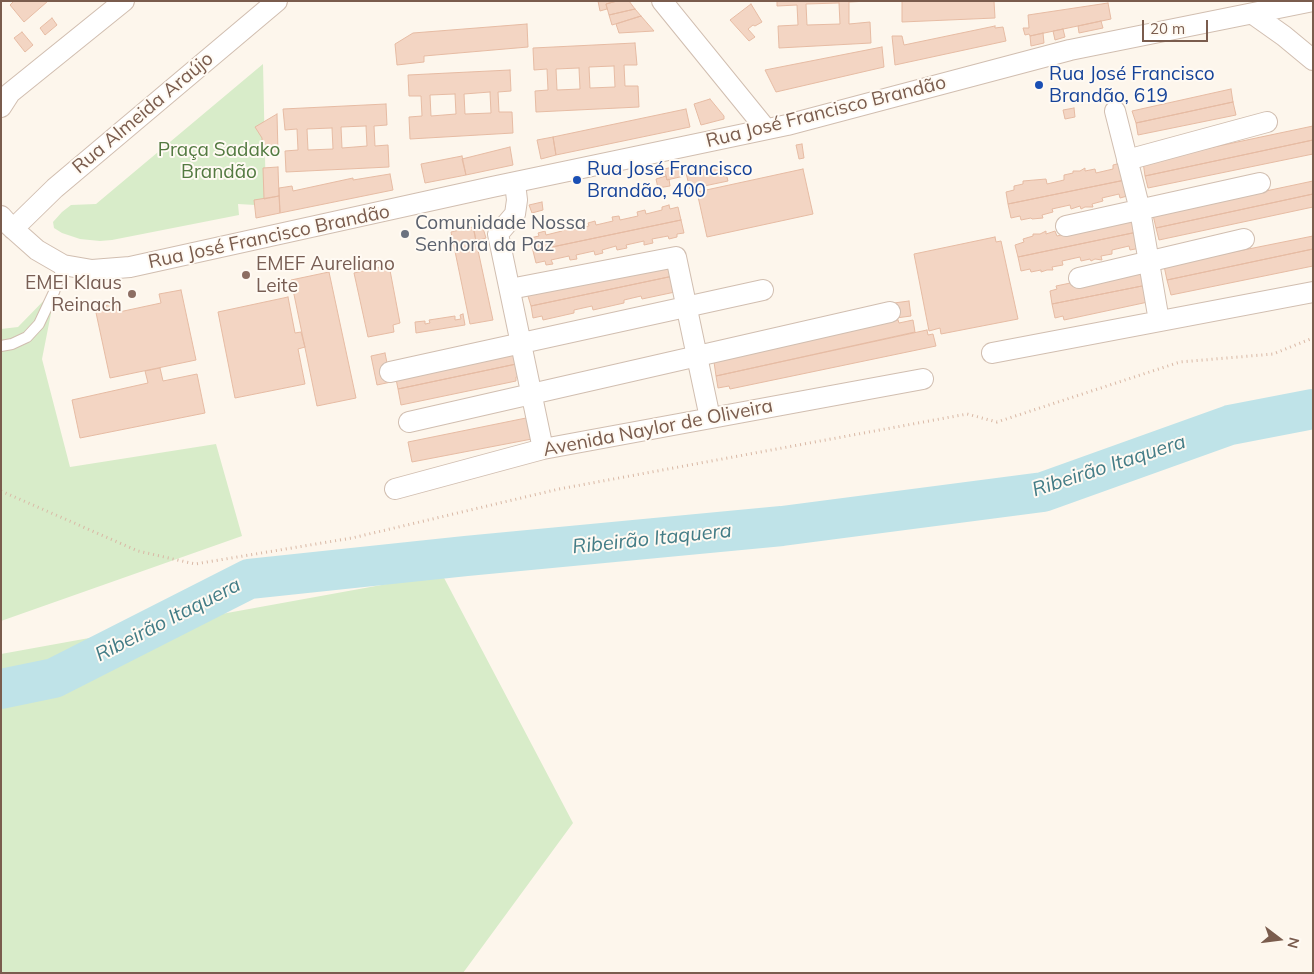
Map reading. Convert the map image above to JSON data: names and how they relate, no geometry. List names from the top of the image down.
{
  "streets": {
    "street": ["Rua José Francisco Brandão", "Rua Almeida Araújo", "Avenida Naylor de Oliveira"]
  },
  "crossings": [
    ["Rua José Francisco Brandão", "Rua Almeida Araújo"]
  ],
  "water": ["Ribeirão Itaquera"],
  "parks": ["Praça Sadako Brandão"],
  "places": [
    "Rua José Francisco Brandão, 619",
    "Rua José Francisco Brandão, 400",
    "Comunidade Nossa Senhora da Paz",
    "EMEF Aureliano Leite",
    "EMEI Klaus Reinach"
  ],
  "scale_bar": "20 m",
  "north": "right"
}
